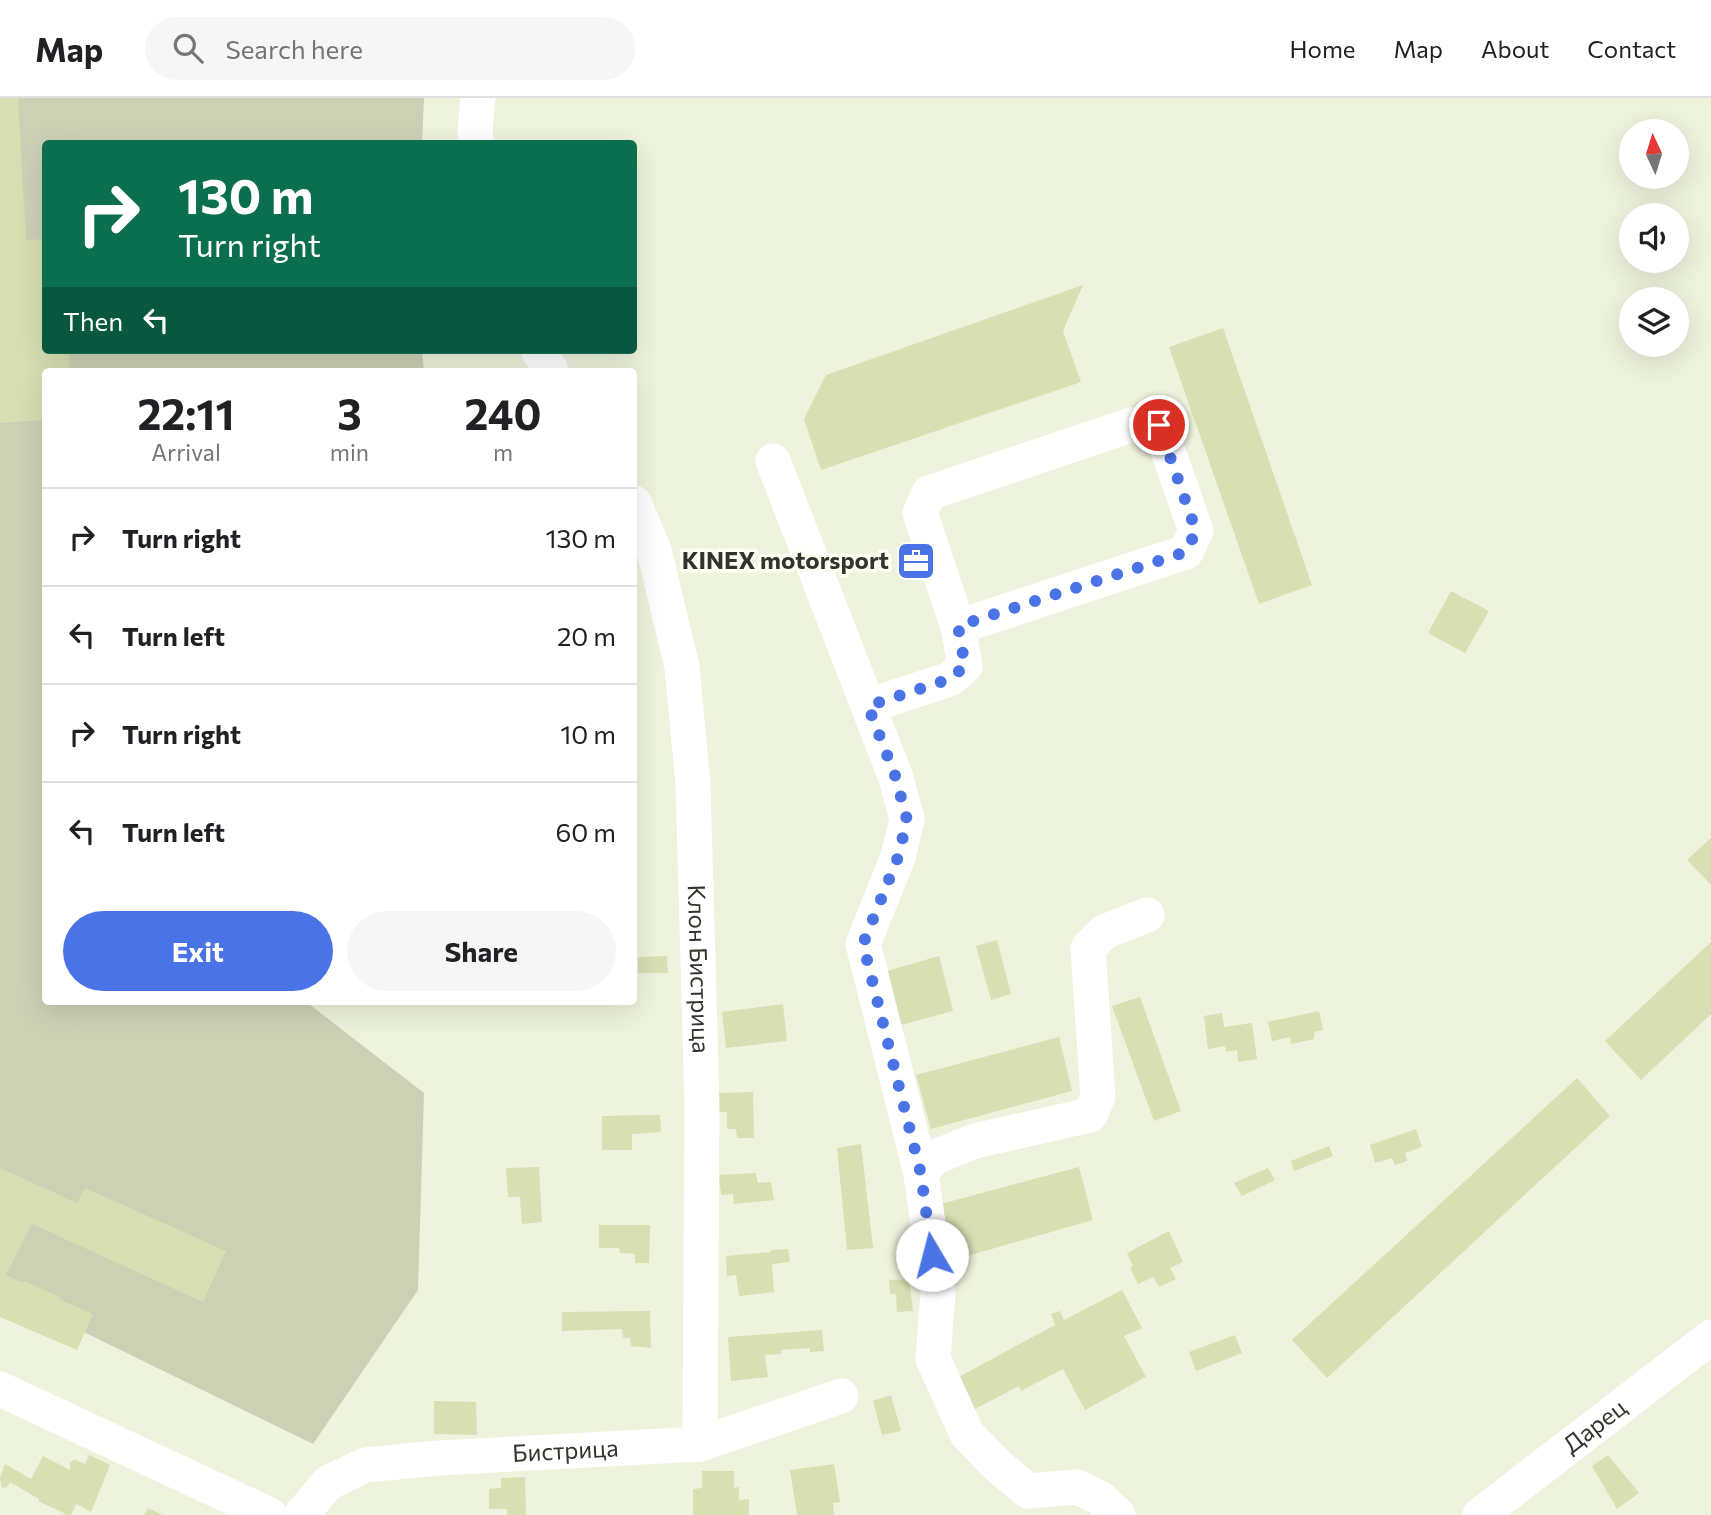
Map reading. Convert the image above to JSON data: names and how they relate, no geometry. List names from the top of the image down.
{
  "streets": {
    "street": ["Клон Бистрица", "Дарец", "Бистрица"]
  },
  "crossings": [
    ["Клон Бистрица", "Бистрица"]
  ],
  "places": {
    "office": ["KINEX motorsport"]
  },
  "north": "top",
  "page": {
    "header": "Map",
    "search": "Search here",
    "nav": [
      "Home",
      "Map",
      "About",
      "Contact"
    ],
    "turn": ["130 m", "Turn right"],
    "then": "Then",
    "eta": [
      "22:11",
      "Arrival",
      "3",
      "min",
      "240",
      "m"
    ],
    "list": [
      {
        "name": "Turn right",
        "value": "130 m"
      },
      {
        "name": "Turn left",
        "value": "20 m"
      },
      {
        "name": "Turn right",
        "value": "10 m"
      },
      {
        "name": "Turn left",
        "value": "60 m"
      }
    ],
    "buttons": ["Exit", "Share"]
  }
}
